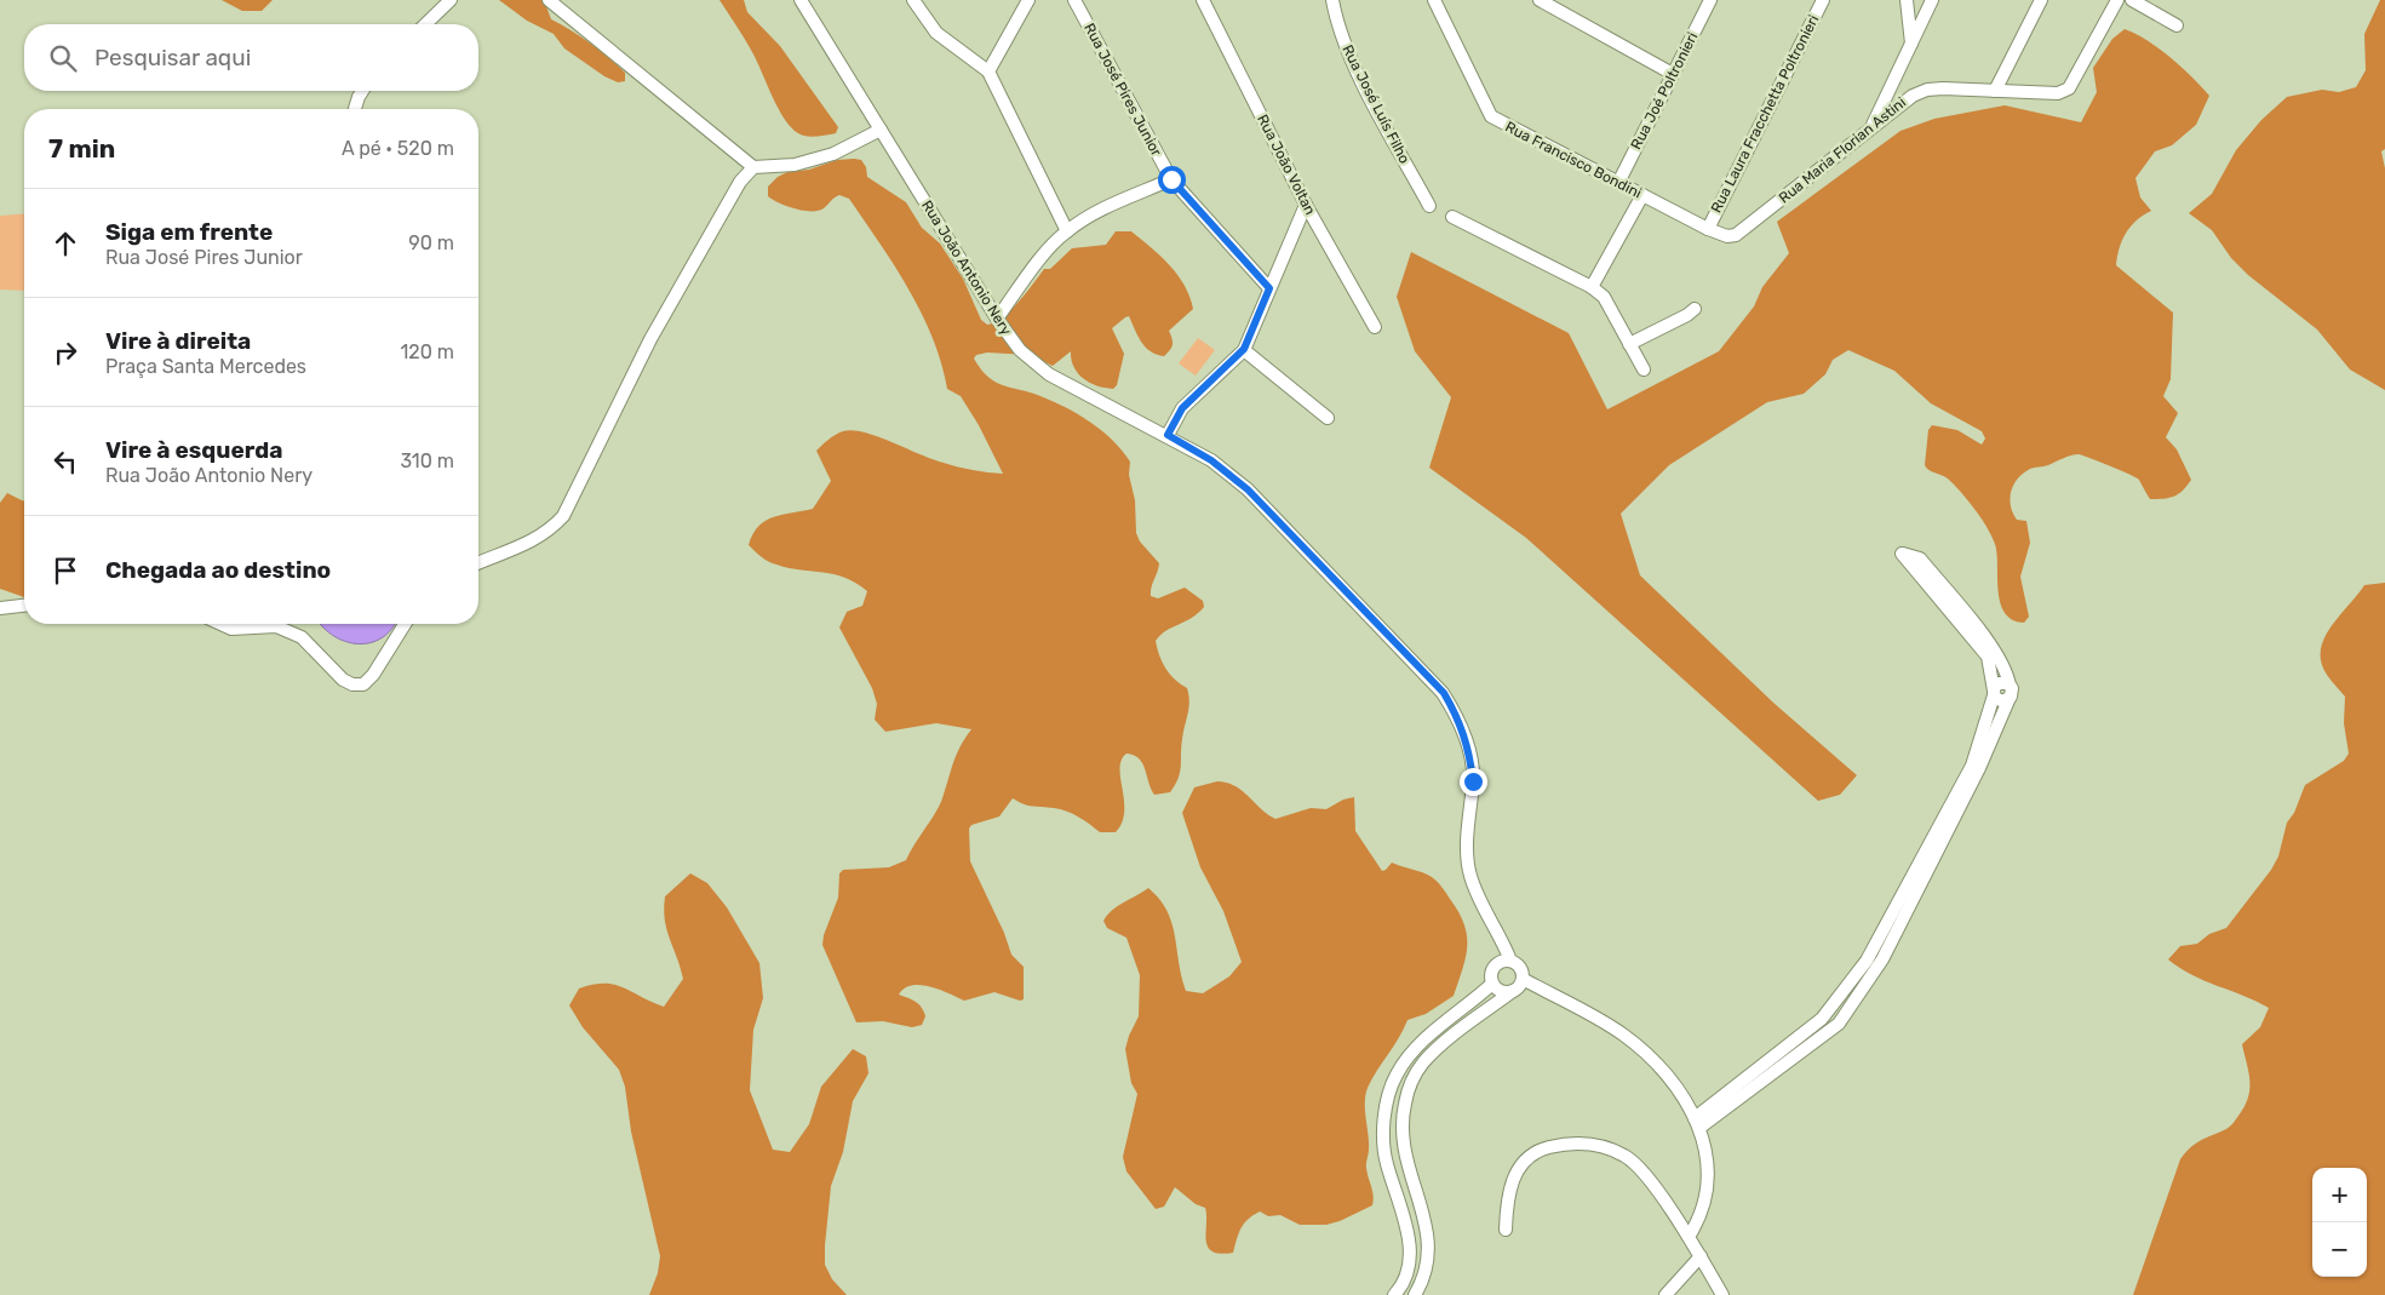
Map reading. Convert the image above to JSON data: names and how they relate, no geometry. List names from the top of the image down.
{
  "streets": {
    "street": [
      "Rua José Pires Junior",
      "Rua Joé Poltronieri",
      "Rua José Luís Filho",
      "Rua Laura Fracchetta Poltronieri",
      "Rua Maria Florian Astini",
      "Rua Francisco Bondini",
      "Rua João Voltan",
      "Rua João Antonio Nery"
    ]
  },
  "crossings": [
    ["Rua Joé Poltronieri", "Rua Francisco Bondini"],
    ["Rua Laura Fracchetta Poltronieri", "Rua Maria Florian Astini"],
    ["Rua Laura Fracchetta Poltronieri", "Rua Francisco Bondini"],
    ["Rua Maria Florian Astini", "Rua Francisco Bondini"]
  ],
  "page": {
    "search": "Pesquisar aqui",
    "heading": ["7 min", "A pé · 520 m"],
    "list": [
      ["Siga em frente", "Rua José Pires Junior", "90 m"],
      ["Vire à direita", "Praça Santa Mercedes", "120 m"],
      ["Vire à esquerda", "Rua João Antonio Nery", "310 m"],
      "Chegada ao destino"
    ],
    "map_buttons": ["+", "−"]
  }
}
